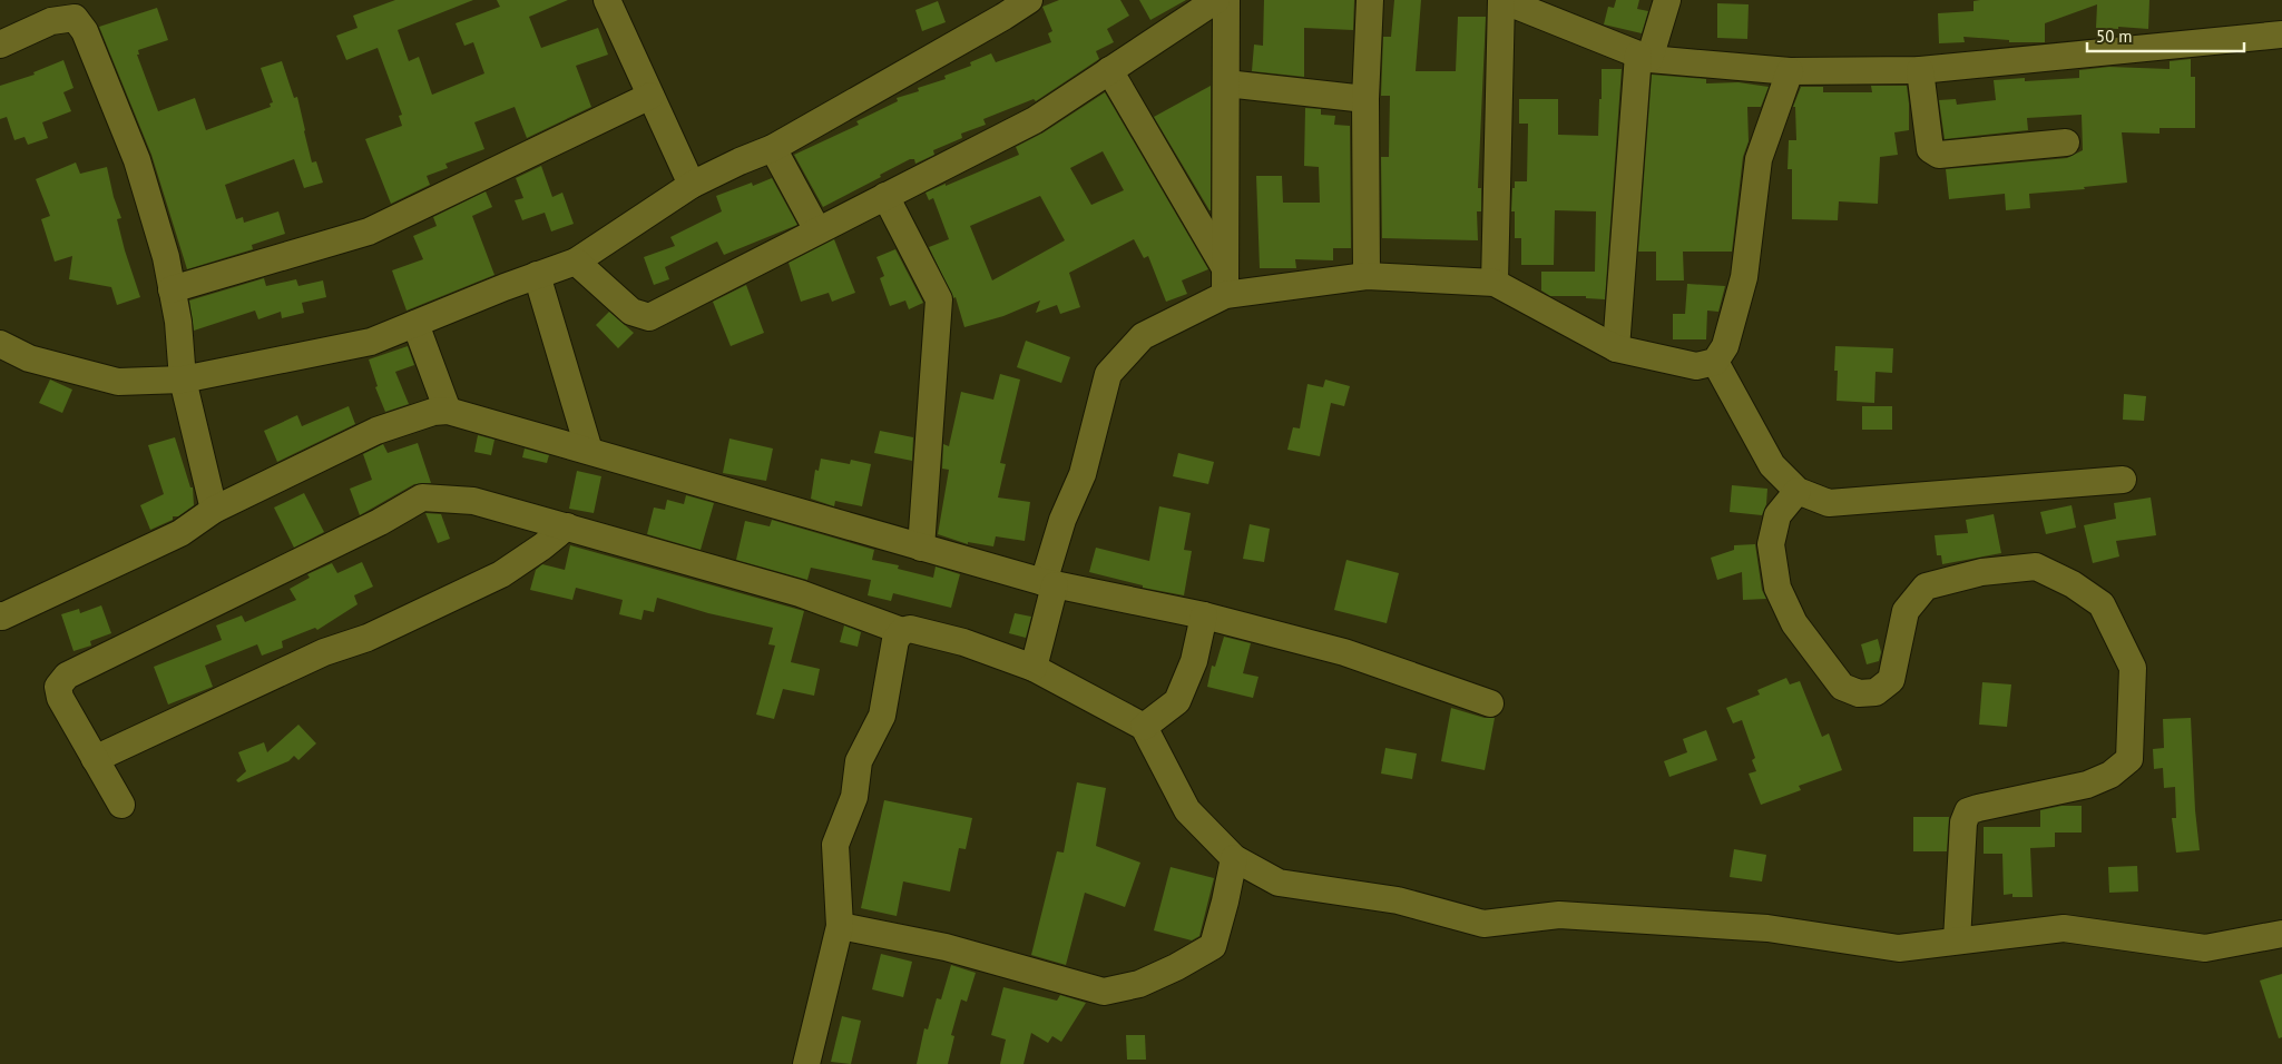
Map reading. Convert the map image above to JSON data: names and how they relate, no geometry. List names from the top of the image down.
{
  "scale_bar": "50 m"
}
